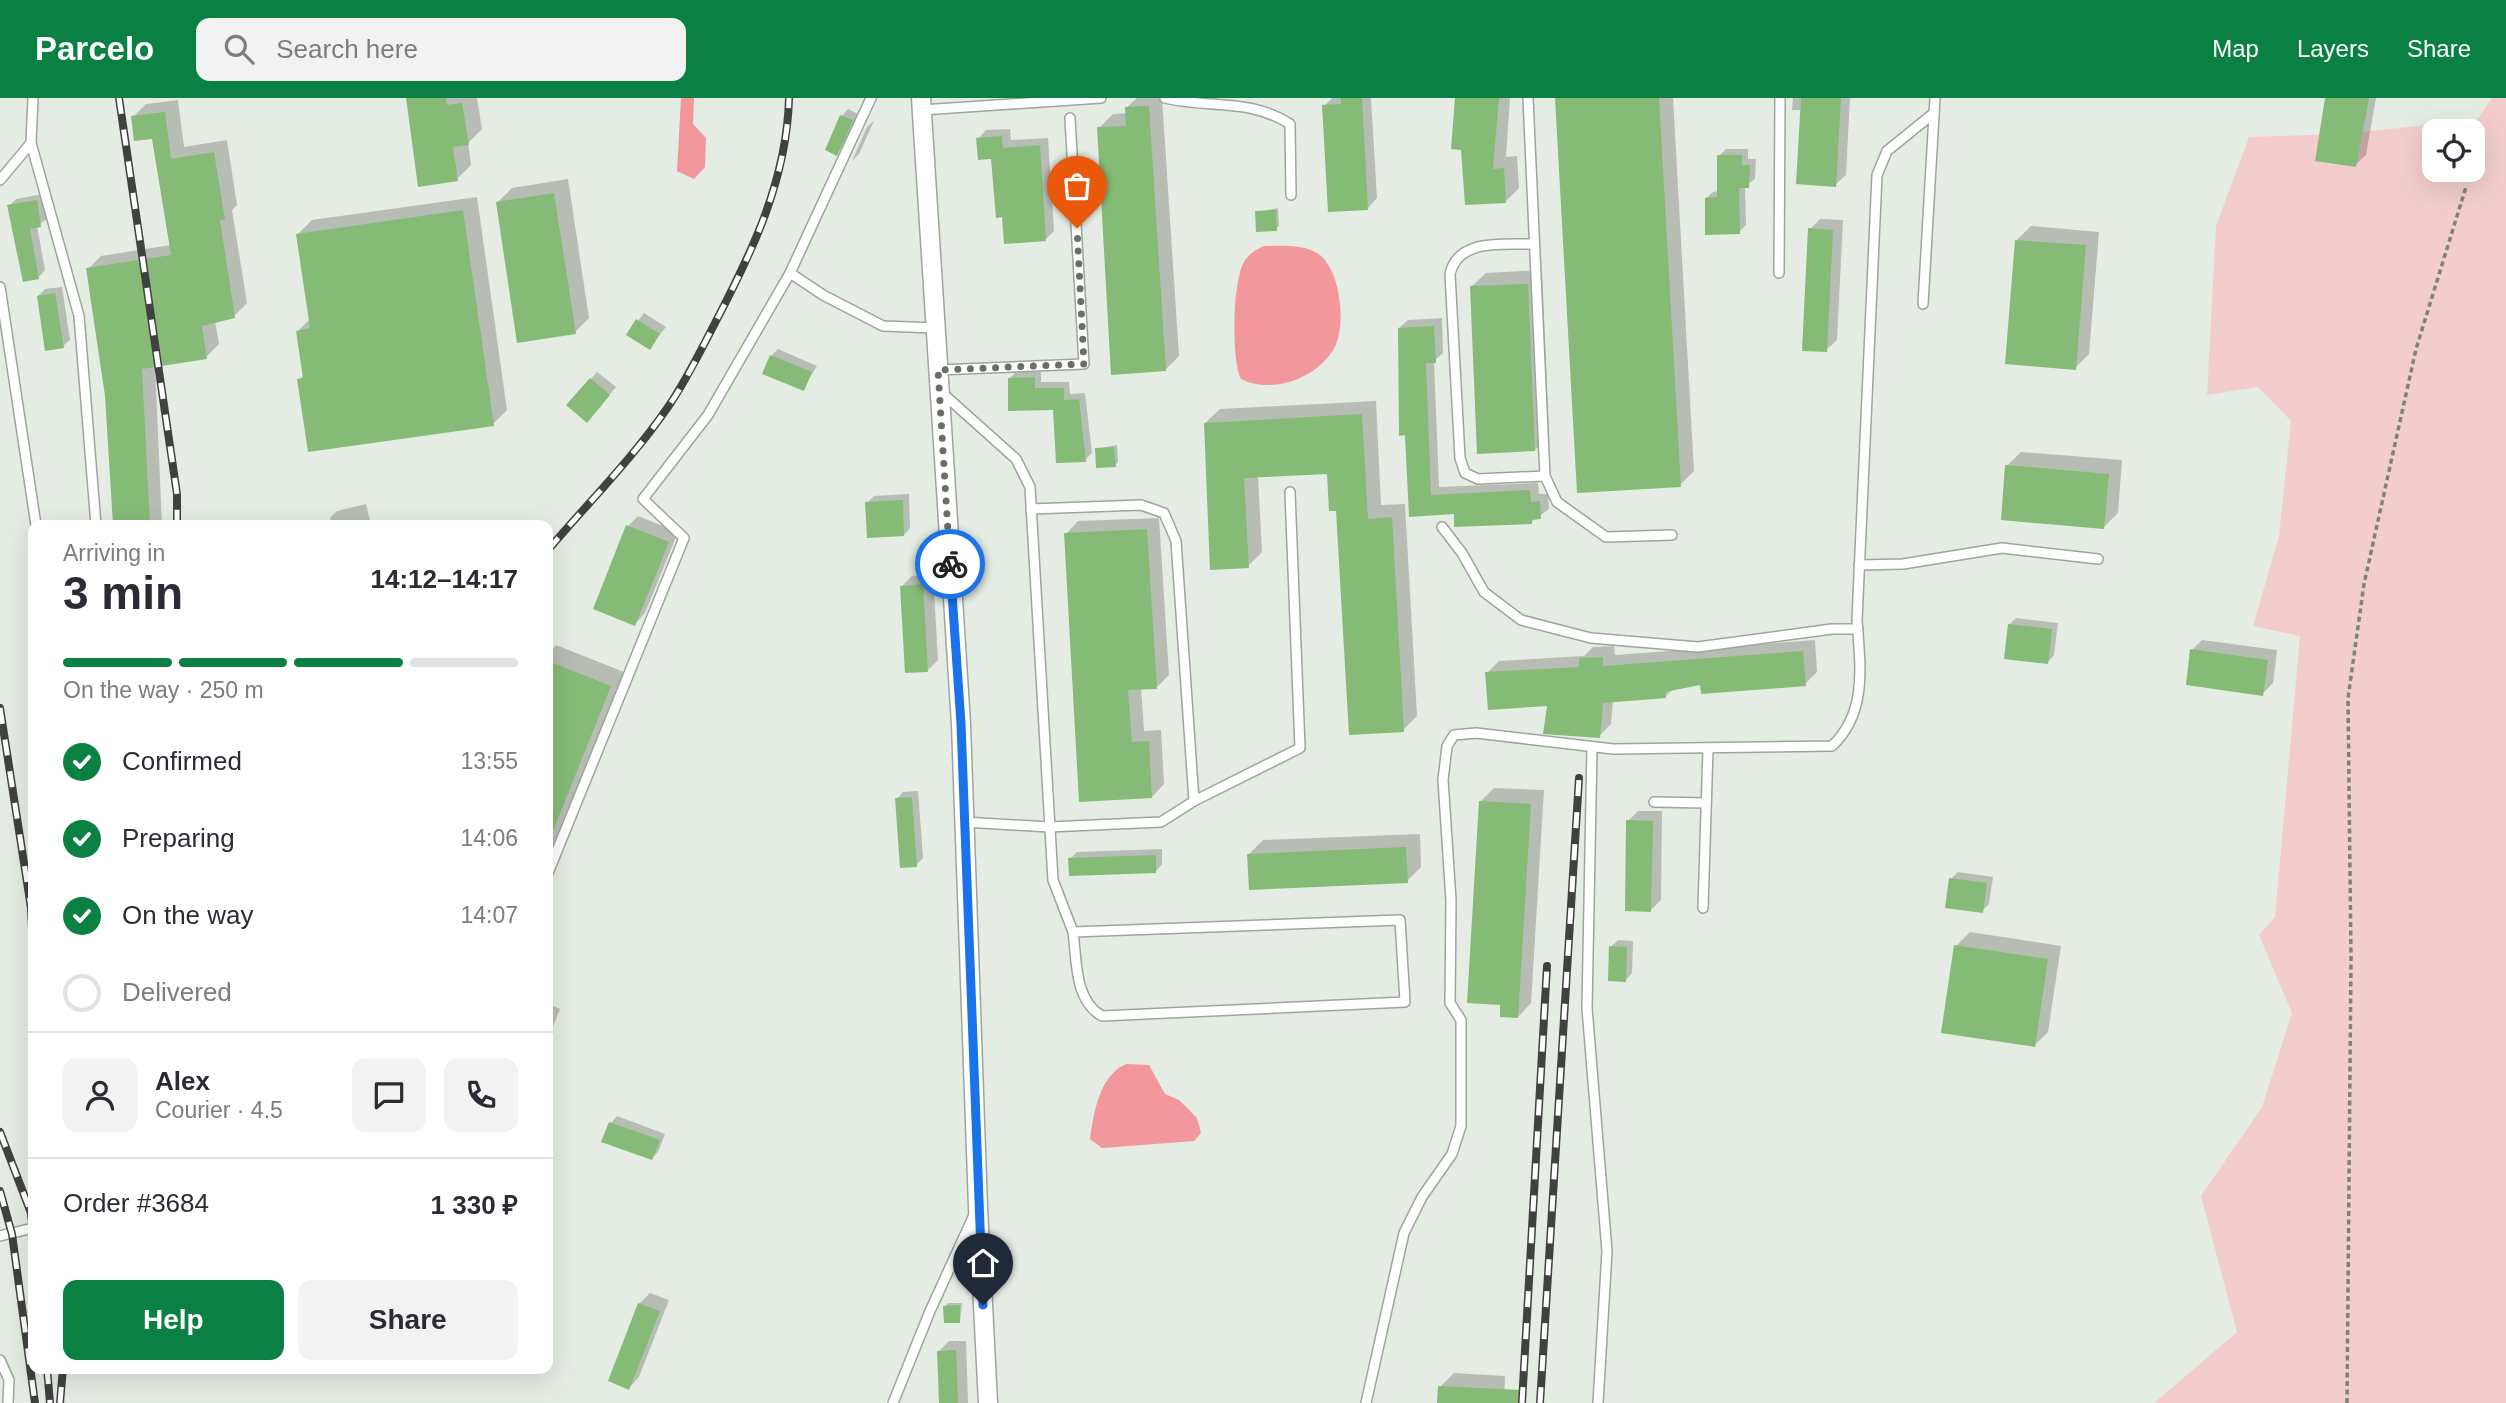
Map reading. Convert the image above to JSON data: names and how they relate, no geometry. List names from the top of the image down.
{
  "page": {
    "header": "Parcelo",
    "search": "Search here",
    "nav": ["Map", "Layers", "Share"],
    "heading": ["3 min", "Arriving in", "14:12–14:17"],
    "panel": [
      "Alex",
      "Courier · 4.5",
      "Order #3684",
      "1 330 ₽"
    ],
    "bar": "On the way · 250 m",
    "list": [
      ["Confirmed", "13:55"],
      ["Preparing", "14:06"],
      ["On the way", "14:07"],
      "Delivered"
    ],
    "buttons": ["Help", "Share"]
  }
}
